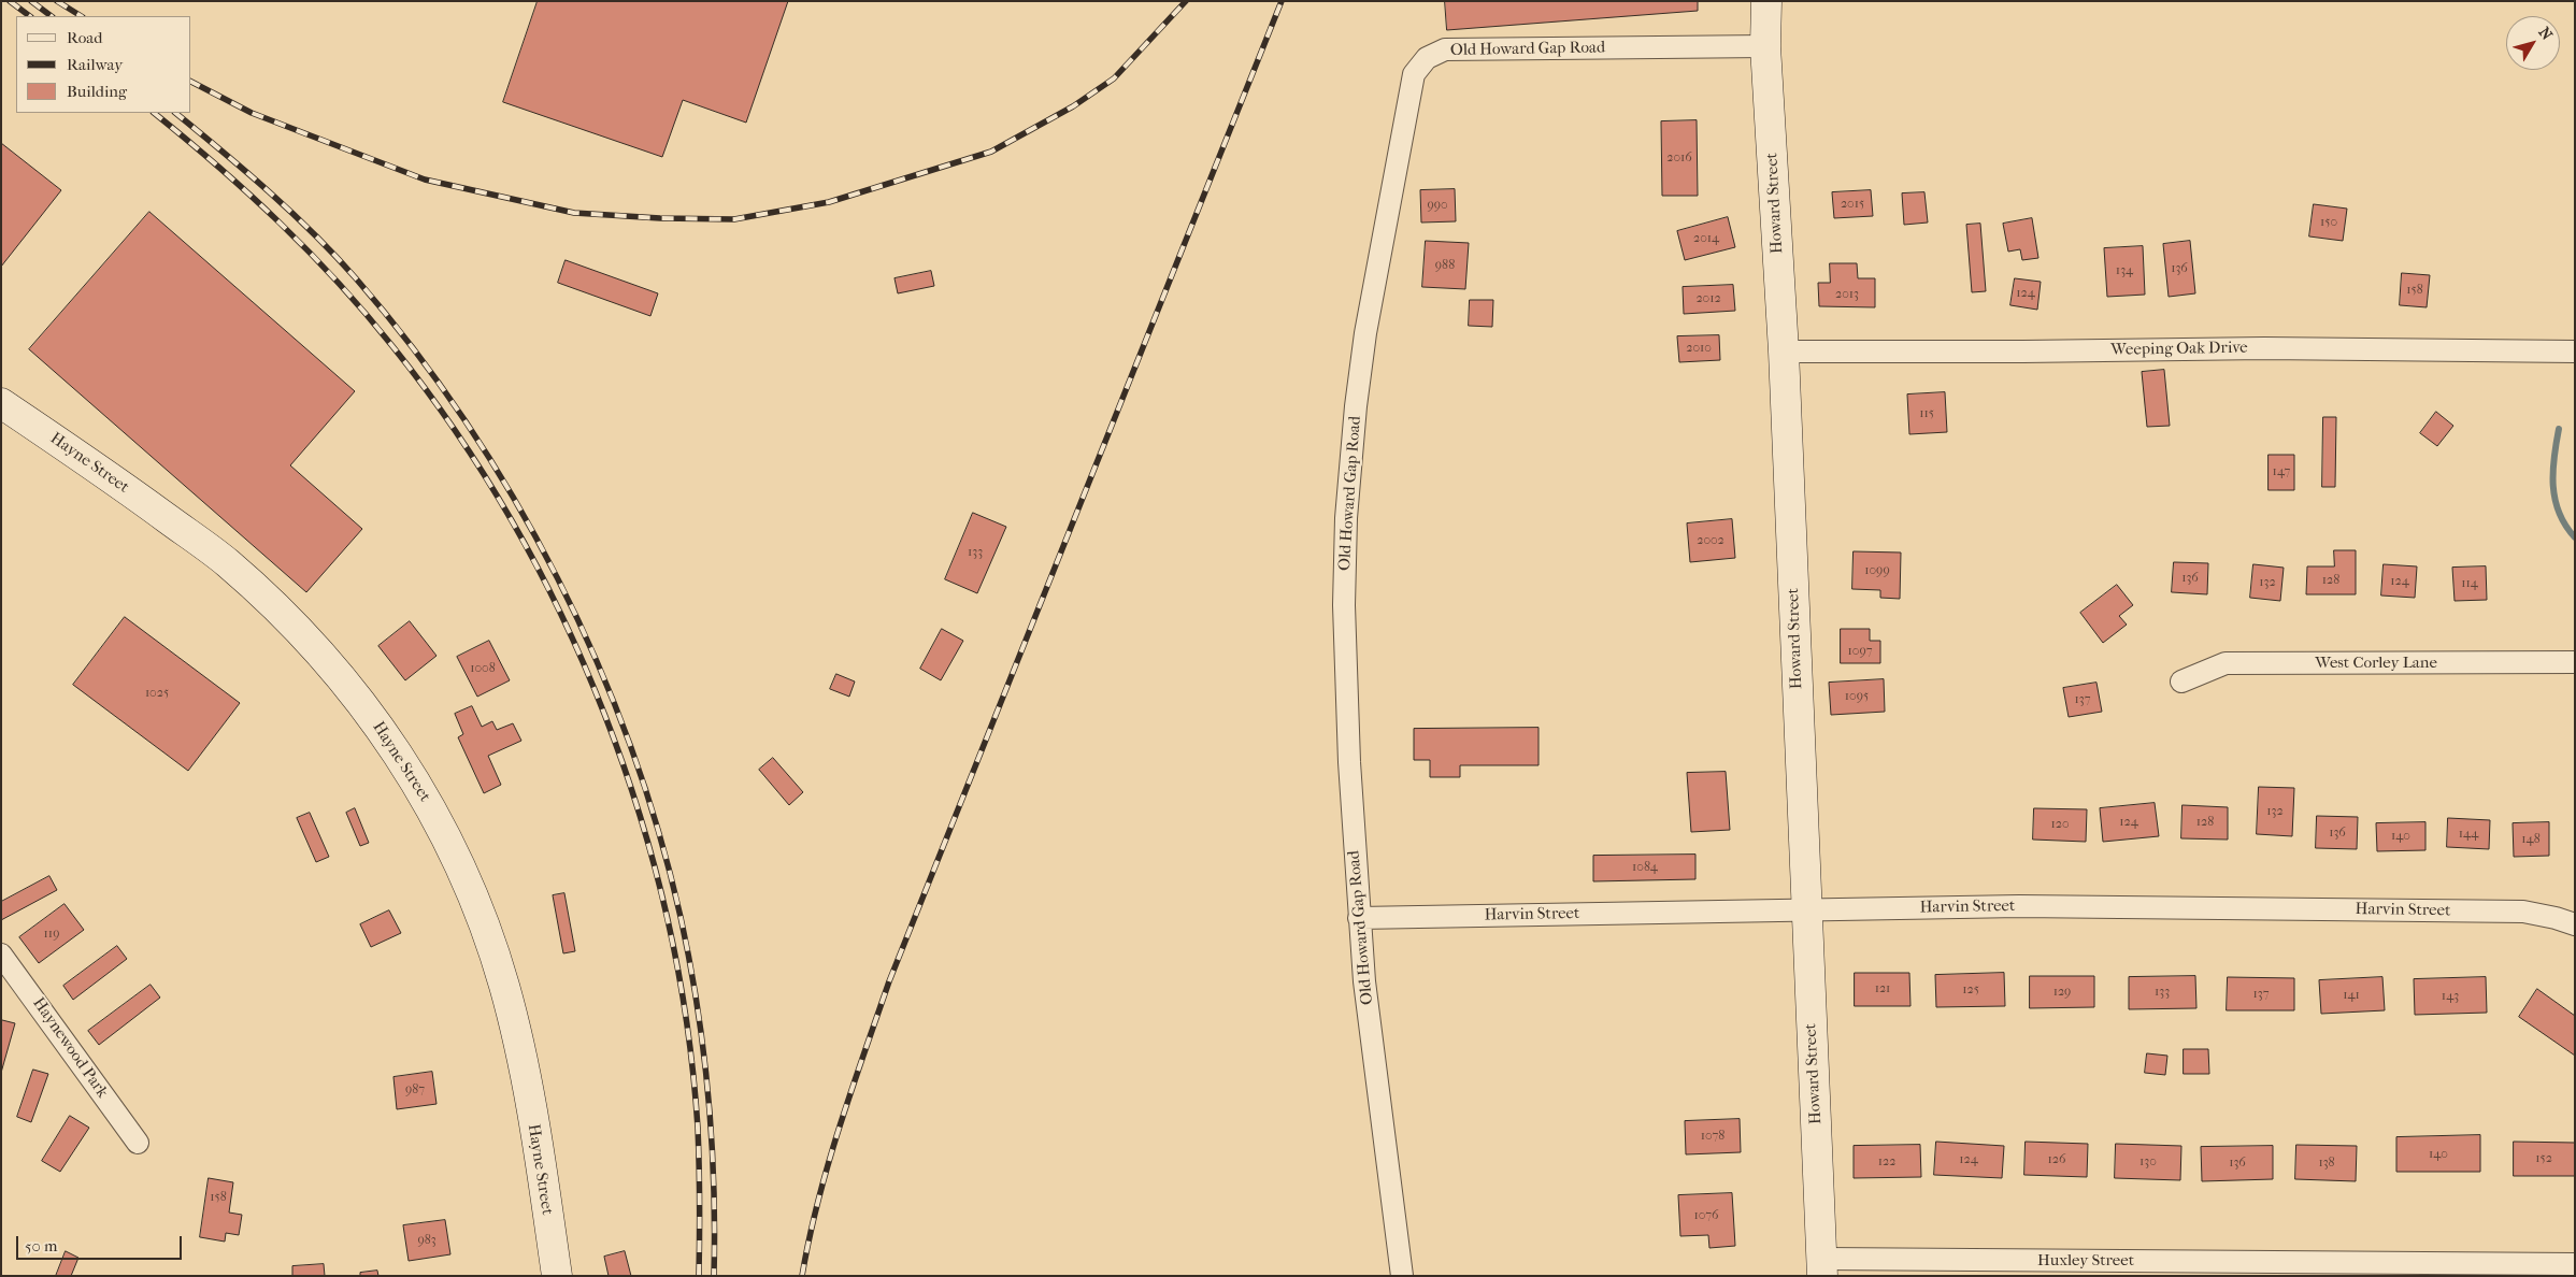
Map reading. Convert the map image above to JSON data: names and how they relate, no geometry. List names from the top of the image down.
{
  "streets": {
    "street": [
      "Old Howard Gap Road",
      "Howard Street",
      "Weeping Oak Drive",
      "Hayne Street",
      "West Corley Lane",
      "Harvin Street",
      "Haynewood Park",
      "Huxley Street"
    ]
  },
  "crossings": [
    ["Old Howard Gap Road", "Howard Street"],
    ["Old Howard Gap Road", "Harvin Street"],
    ["Howard Street", "Weeping Oak Drive"],
    ["Howard Street", "Harvin Street"],
    ["Howard Street", "Huxley Street"]
  ],
  "house_numbers": [
    "2016",
    "2015",
    "990",
    "150",
    "2014",
    "988",
    "136",
    "134",
    "158",
    "124",
    "2013",
    "2012",
    "2010",
    "115",
    "147",
    "2002",
    "133",
    "1099",
    "136",
    "128",
    "124",
    "132",
    "114",
    "1097",
    "1008",
    "1025",
    "1095",
    "137",
    "132",
    "124",
    "128",
    "120",
    "136",
    "144",
    "140",
    "148",
    "1084",
    "119",
    "121",
    "125",
    "129",
    "133",
    "137",
    "141",
    "143",
    "987",
    "1078",
    "140",
    "152",
    "124",
    "126",
    "122",
    "130",
    "136",
    "138",
    "158",
    "1076",
    "983"
  ],
  "legend": ["Road", "Railway", "Building"],
  "scale_bar": "50 m",
  "north": "top right"
}
